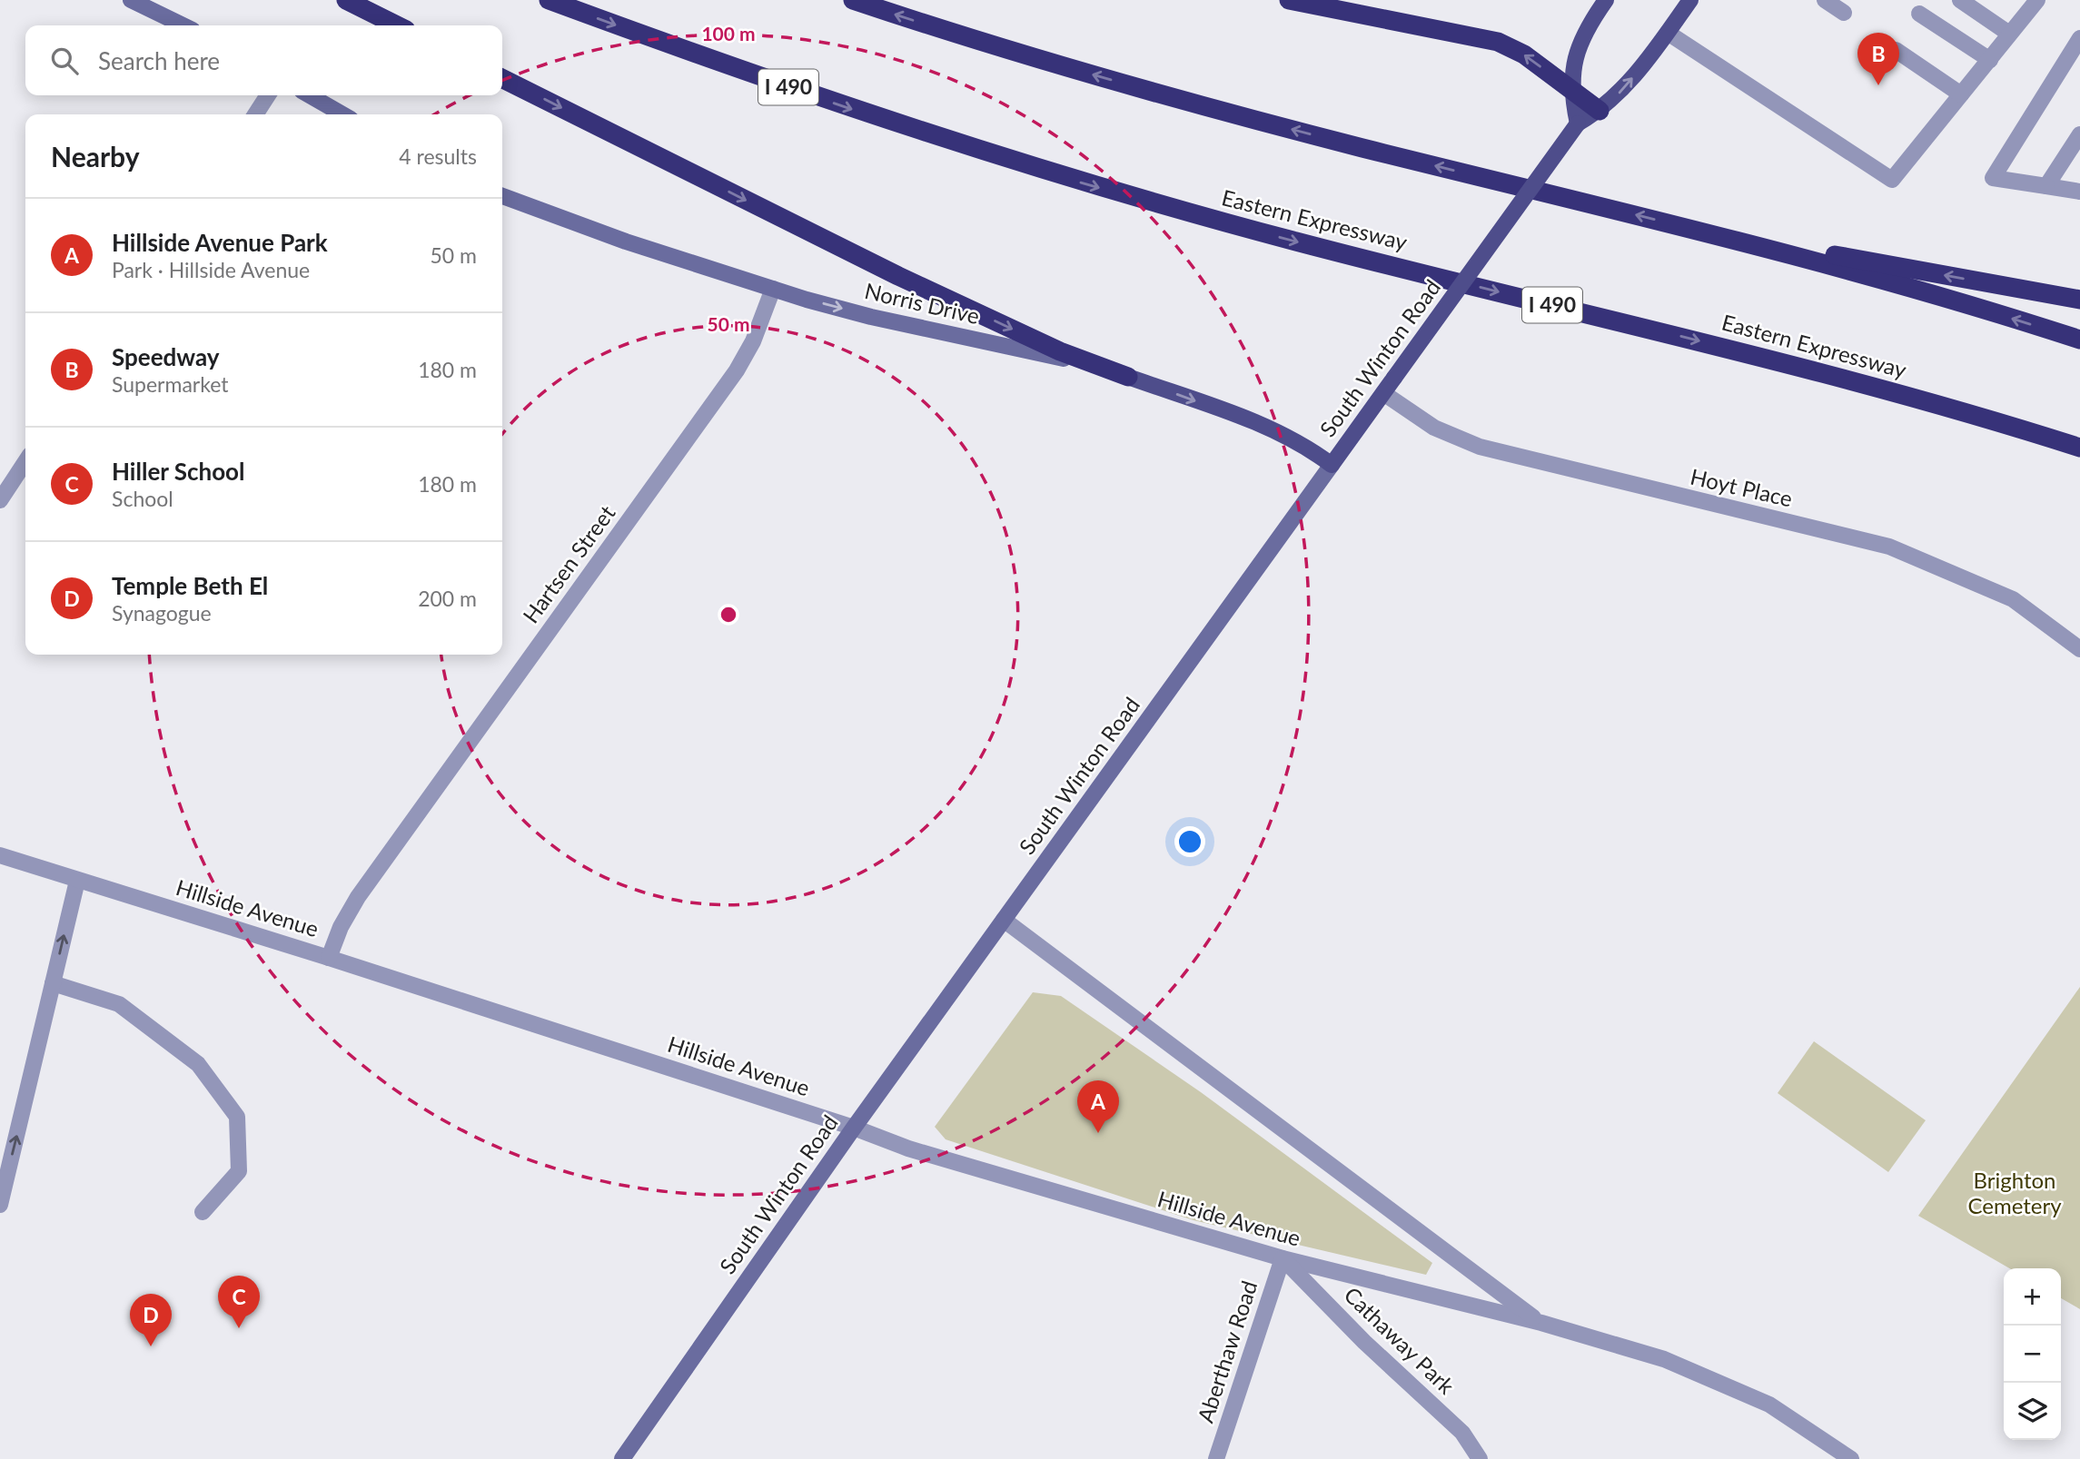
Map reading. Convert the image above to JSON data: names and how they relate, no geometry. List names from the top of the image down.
{
  "streets": {
    "highway": ["I 490", "Eastern Expressway"],
    "main road": ["Norris Drive", "South Winton Road"],
    "street": [
      "Hoyt Place",
      "Hartsen Street",
      "Hillside Avenue",
      "Cathaway Park",
      "Aberthaw Road"
    ]
  },
  "crossings": [
    ["Norris Drive", "South Winton Road"],
    ["Norris Drive", "Hartsen Street"],
    ["South Winton Road", "Hoyt Place"],
    ["South Winton Road", "Hillside Avenue"],
    ["Hartsen Street", "Hillside Avenue"],
    ["Hillside Avenue", "Cathaway Park"],
    ["Hillside Avenue", "Aberthaw Road"],
    ["Cathaway Park", "Aberthaw Road"]
  ],
  "one_way": ["Norris Drive"],
  "parks": ["Brighton Cemetery"],
  "page": {
    "search": "Search here",
    "pins": [
      "B",
      "A",
      "C",
      "D"
    ],
    "heading": ["Nearby", "4 results"],
    "list": [
      {
        "mark": "A",
        "name": "Hillside Avenue Park",
        "note": "Park · Hillside Avenue",
        "value": "50 m"
      },
      {
        "mark": "B",
        "name": "Speedway",
        "note": "Supermarket",
        "value": "180 m"
      },
      {
        "mark": "C",
        "name": "Hiller School",
        "note": "School",
        "value": "180 m"
      },
      {
        "mark": "D",
        "name": "Temple Beth El",
        "note": "Synagogue",
        "value": "200 m"
      }
    ],
    "map_buttons": ["+", "−"]
  },
  "rings": ["100 m", "50 m"]
}
